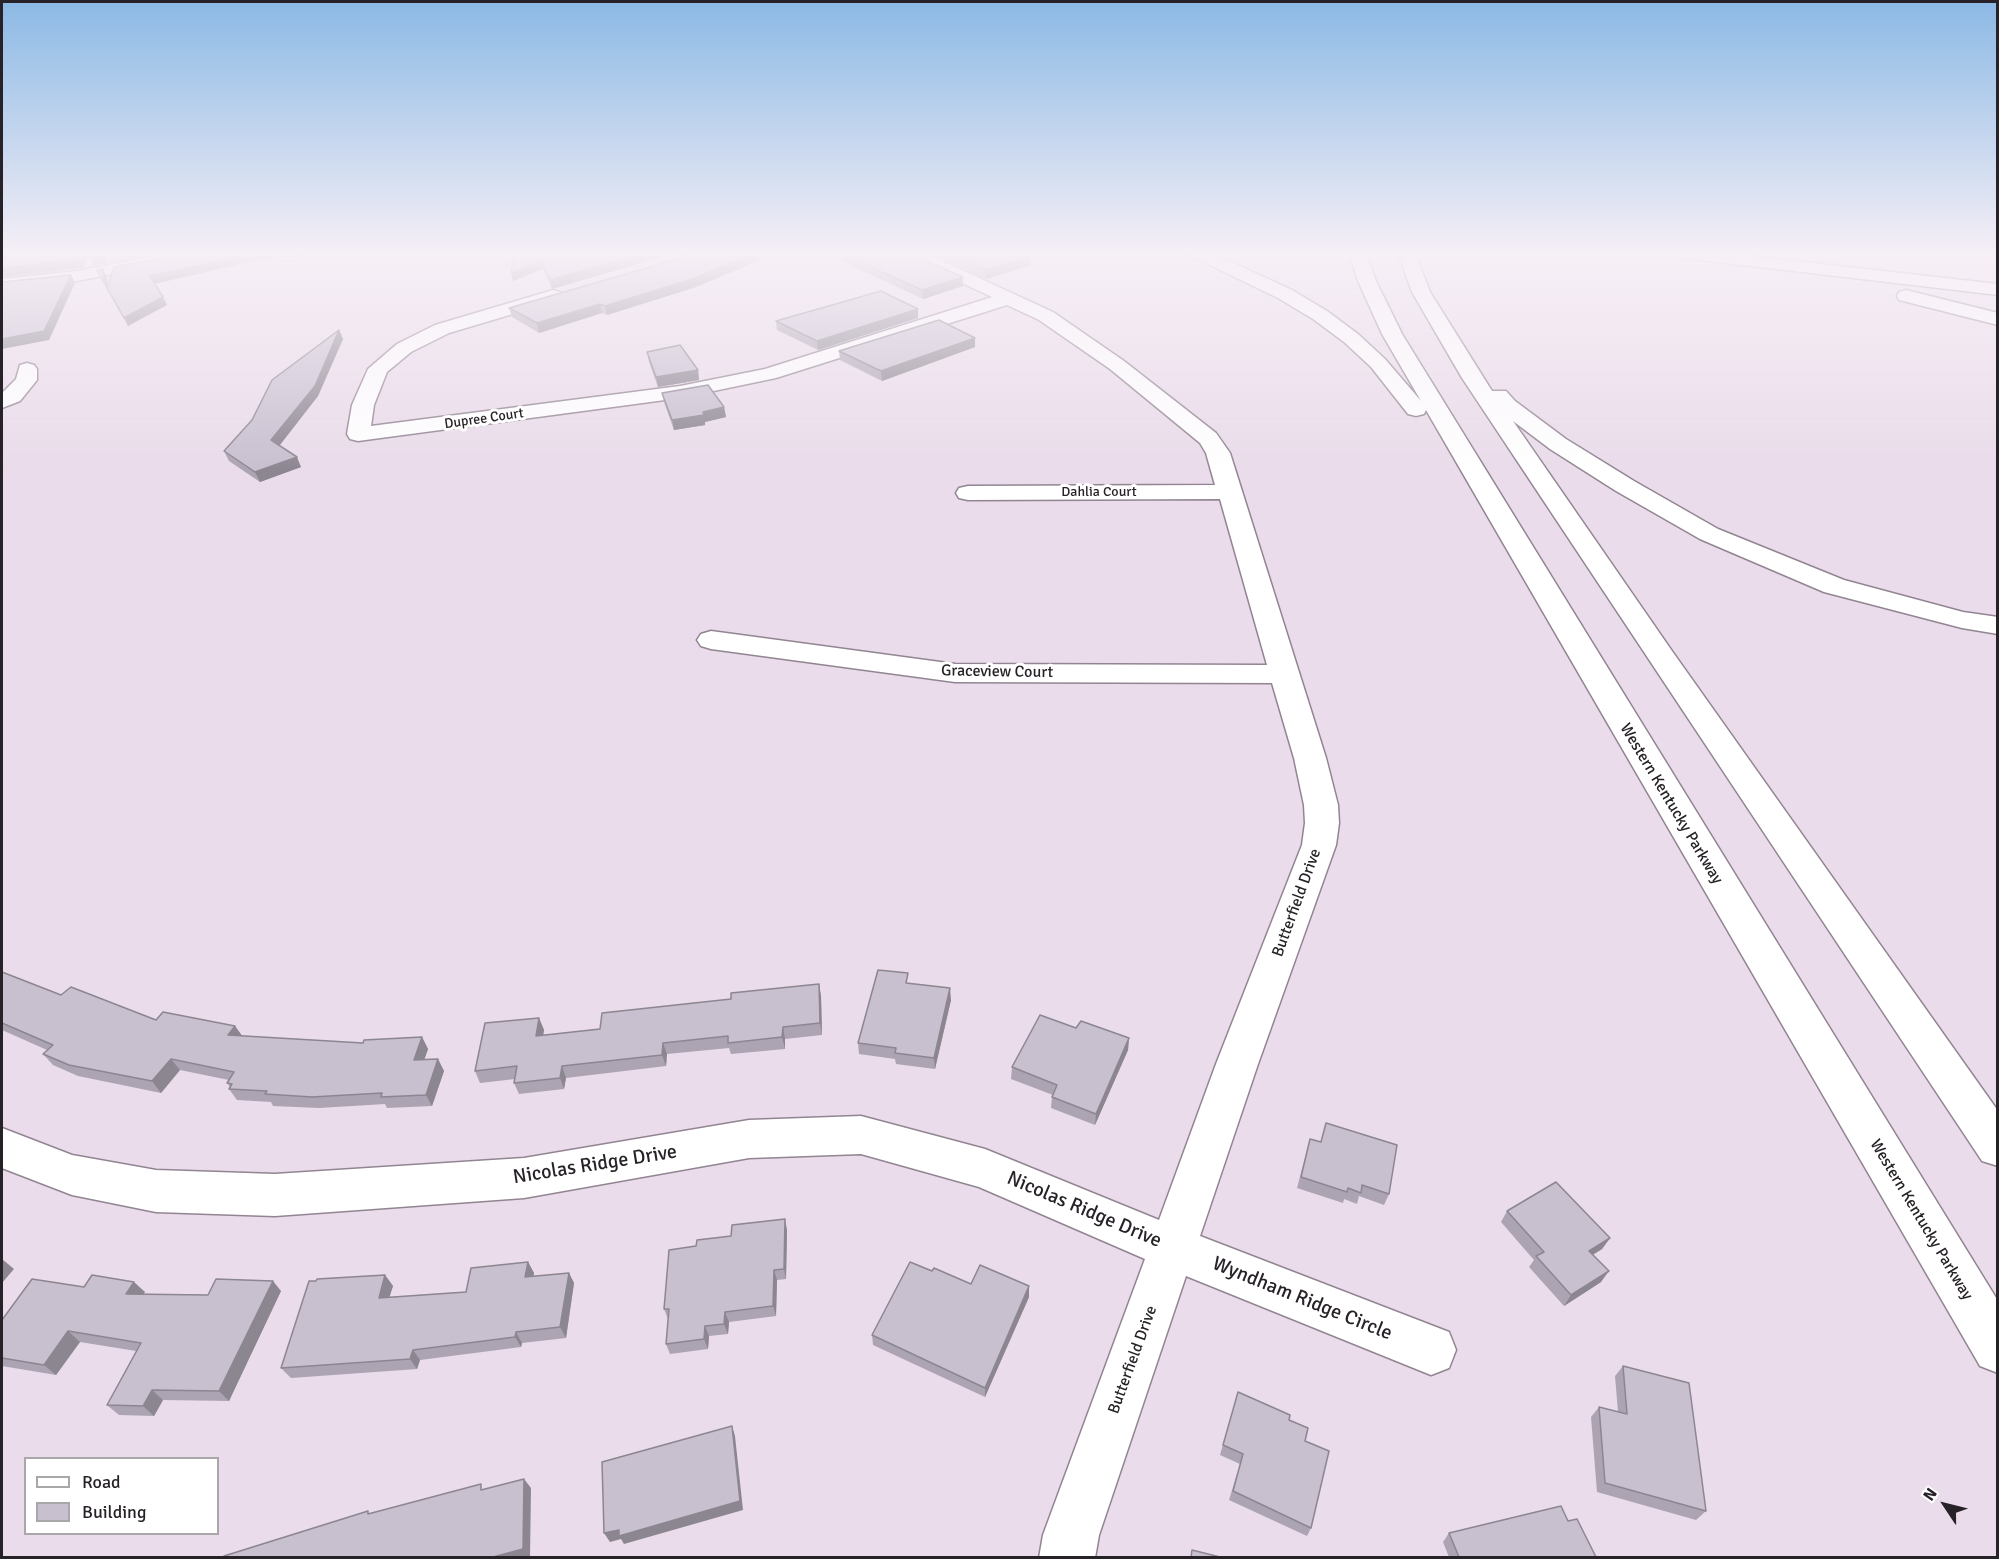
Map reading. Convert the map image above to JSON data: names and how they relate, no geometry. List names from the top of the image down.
{
  "streets": {
    "main road": [
      "Dupree Court",
      "Dahlia Court",
      "Graceview Court",
      "Western Kentucky Parkway",
      "Butterfield Drive",
      "Nicolas Ridge Drive",
      "Wyndham Ridge Circle"
    ]
  },
  "crossings": [
    ["Dahlia Court", "Butterfield Drive"],
    ["Graceview Court", "Butterfield Drive"],
    ["Butterfield Drive", "Nicolas Ridge Drive"],
    ["Butterfield Drive", "Wyndham Ridge Circle"],
    ["Nicolas Ridge Drive", "Wyndham Ridge Circle"]
  ],
  "legend": ["Road", "Building"],
  "north": "top left"
}
